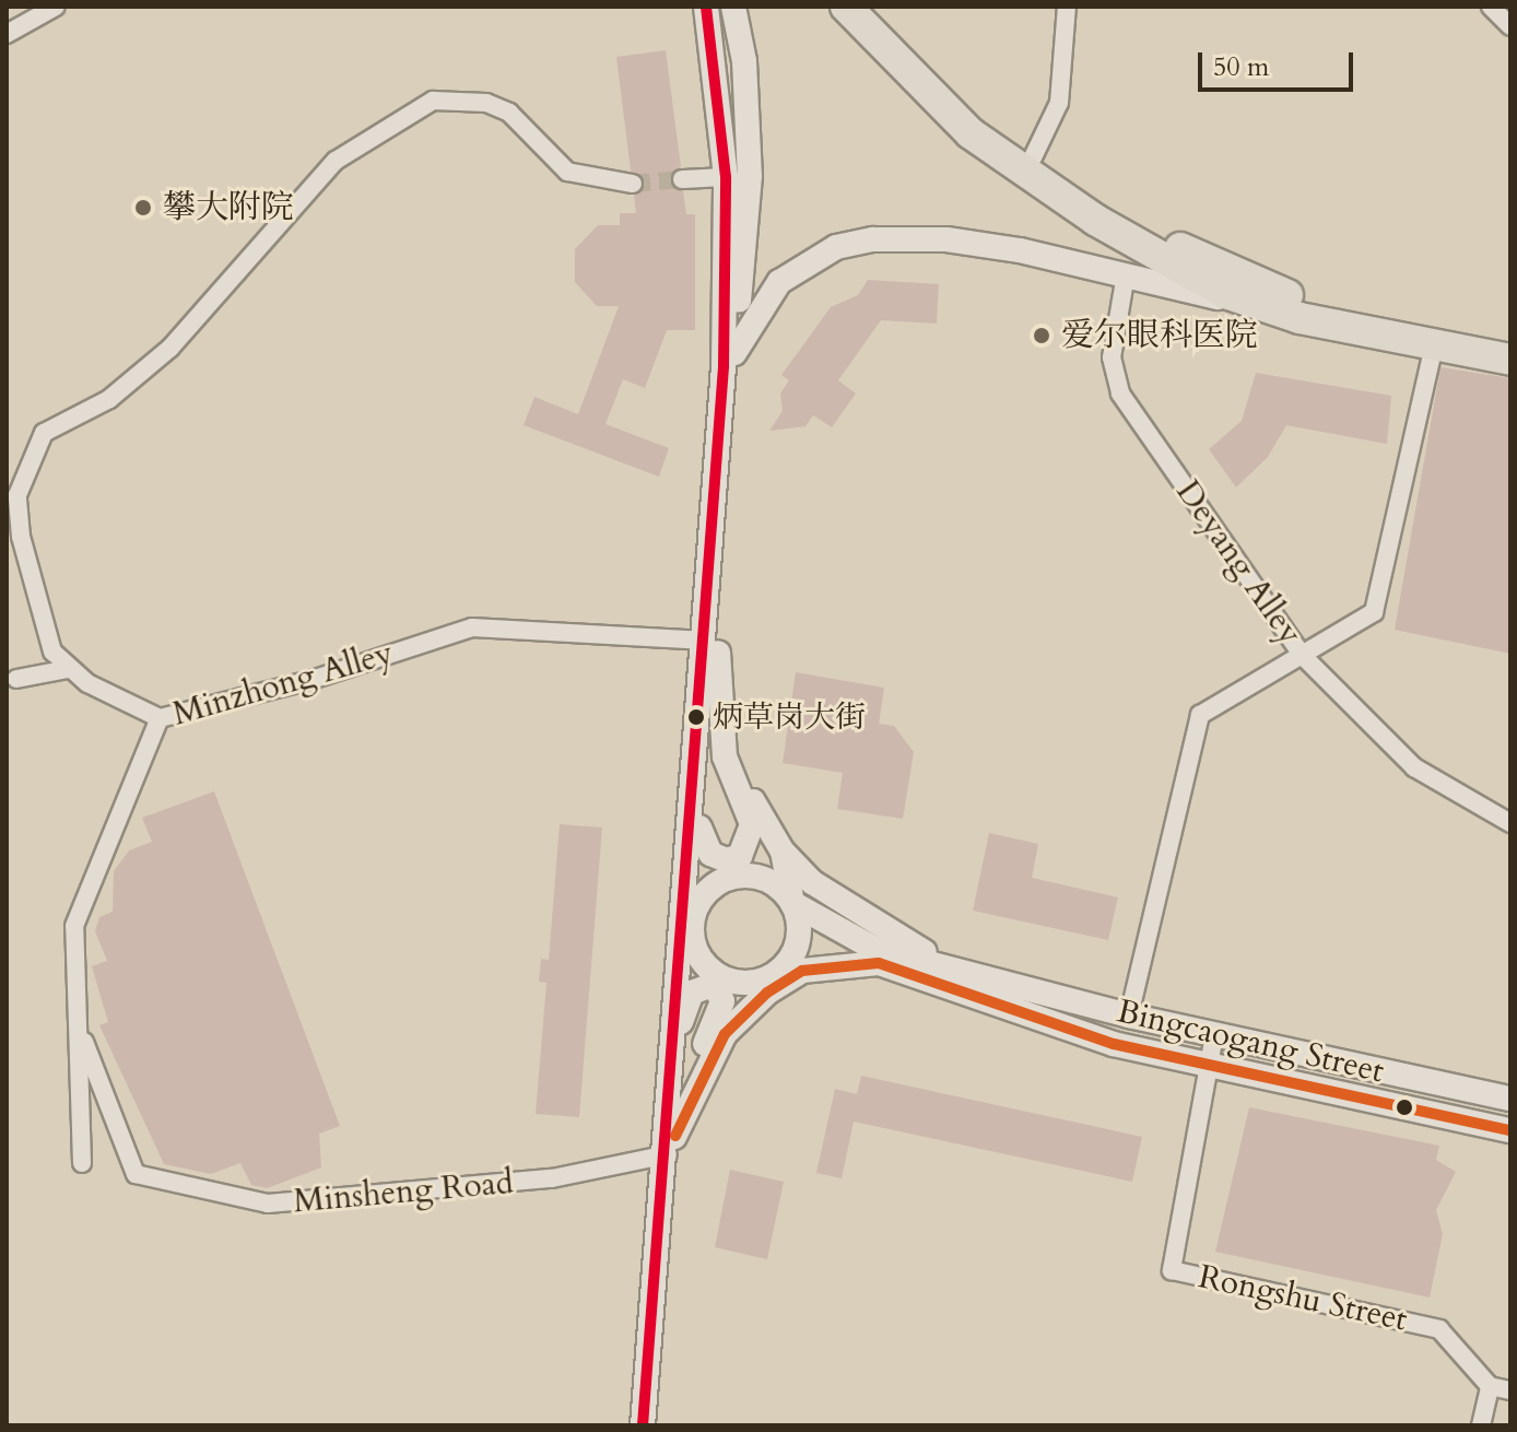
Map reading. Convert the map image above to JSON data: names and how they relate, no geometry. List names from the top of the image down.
{
  "streets": {
    "street": [
      "Deyang Alley",
      "Minzhong Alley",
      "Bingcaogang Street",
      "Minsheng Road",
      "Rongshu Street"
    ]
  },
  "crossings": [
    ["Deyang Alley", "Bingcaogang Street"],
    ["Minzhong Alley", "Minsheng Road"],
    ["Bingcaogang Street", "Rongshu Street"]
  ],
  "places": ["攀大附院", "爱尔眼科医院", "炳草岗大街"],
  "scale_bar": "50 m"
}
